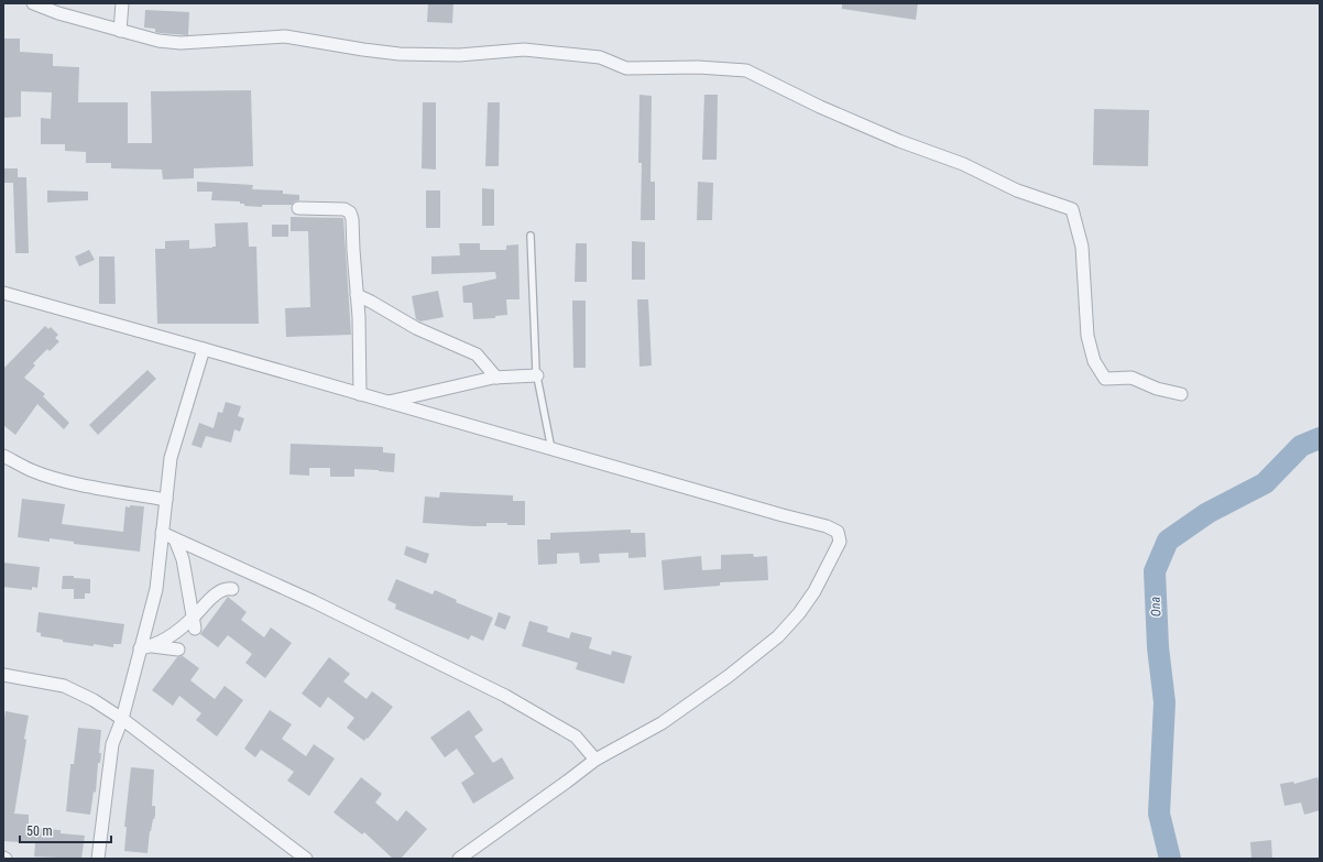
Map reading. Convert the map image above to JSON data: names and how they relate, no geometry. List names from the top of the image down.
{
  "water": ["Ona"],
  "scale_bar": "50 m"
}
